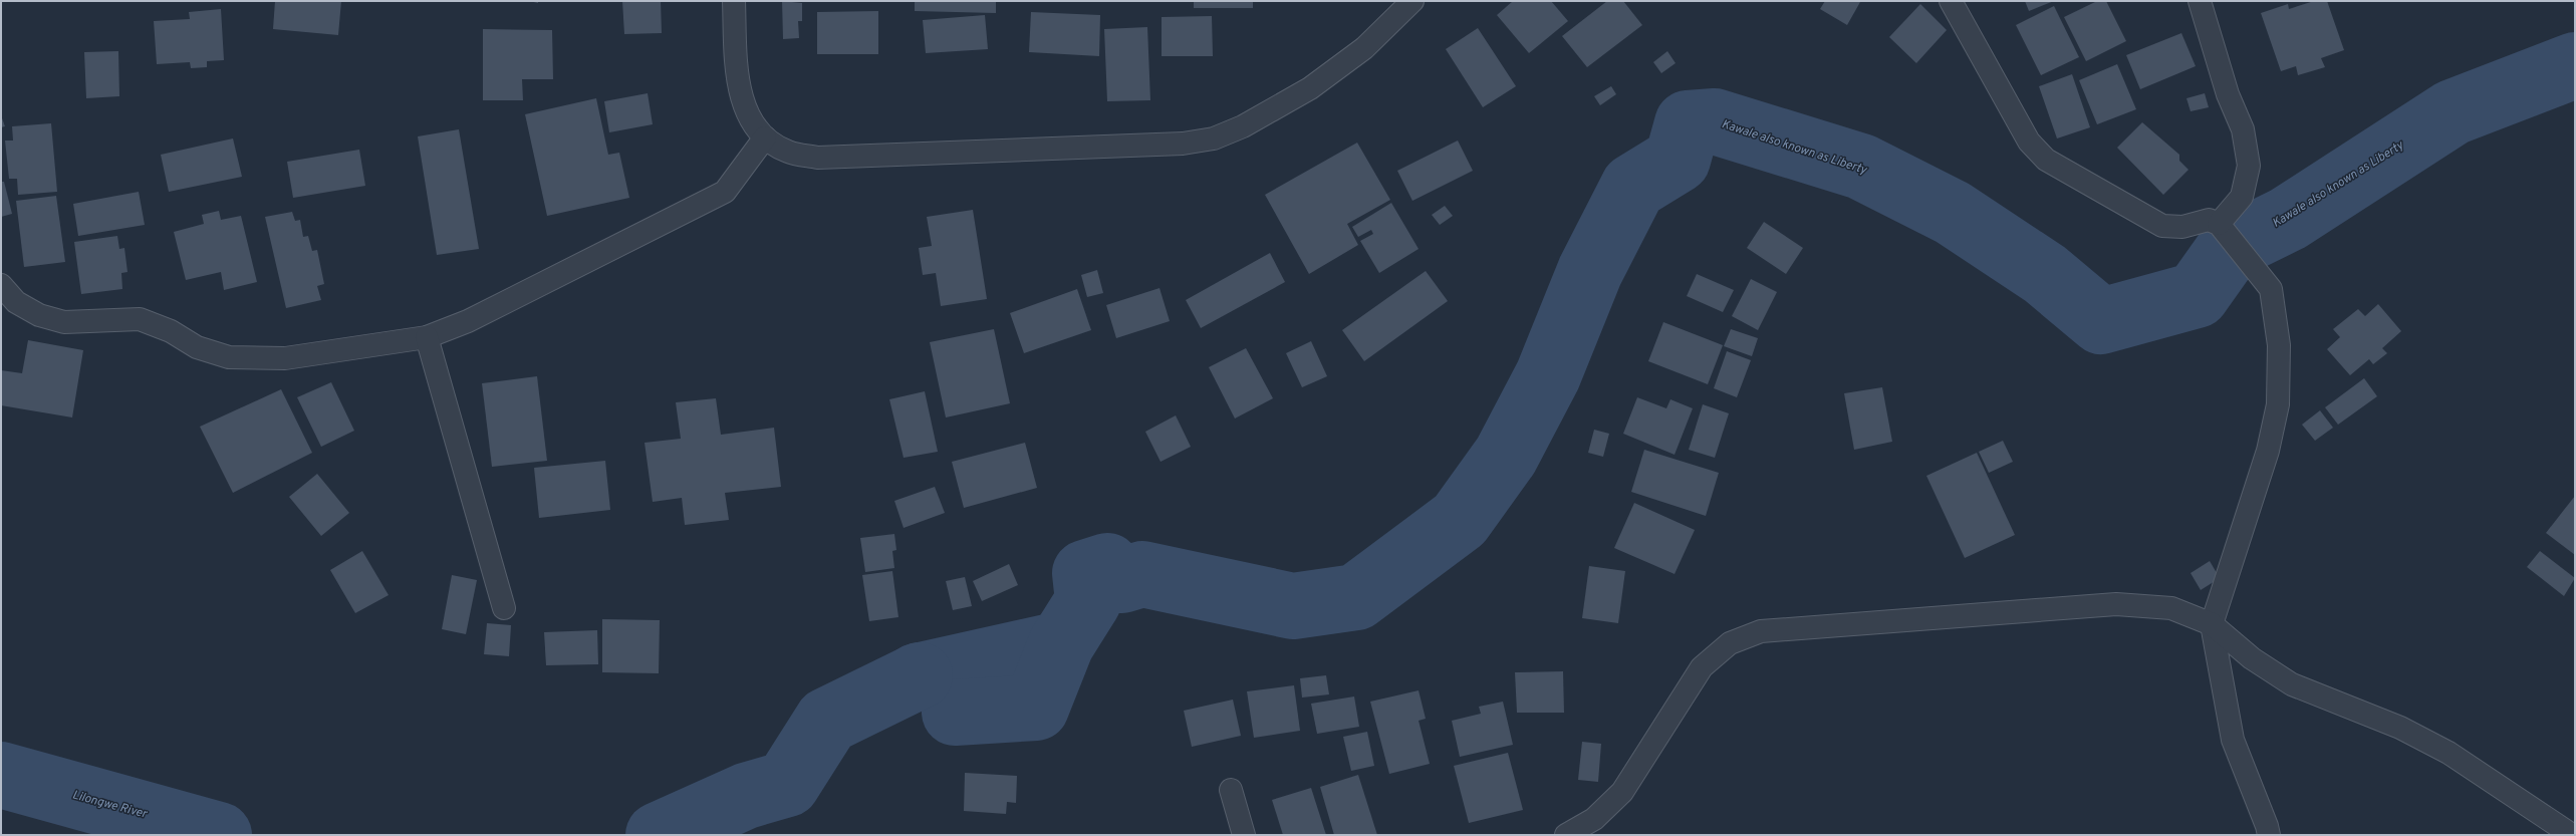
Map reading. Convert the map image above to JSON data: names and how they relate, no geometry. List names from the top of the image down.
{
  "water": ["Kawale also known as Liberty", "Lilongwe River"]
}
